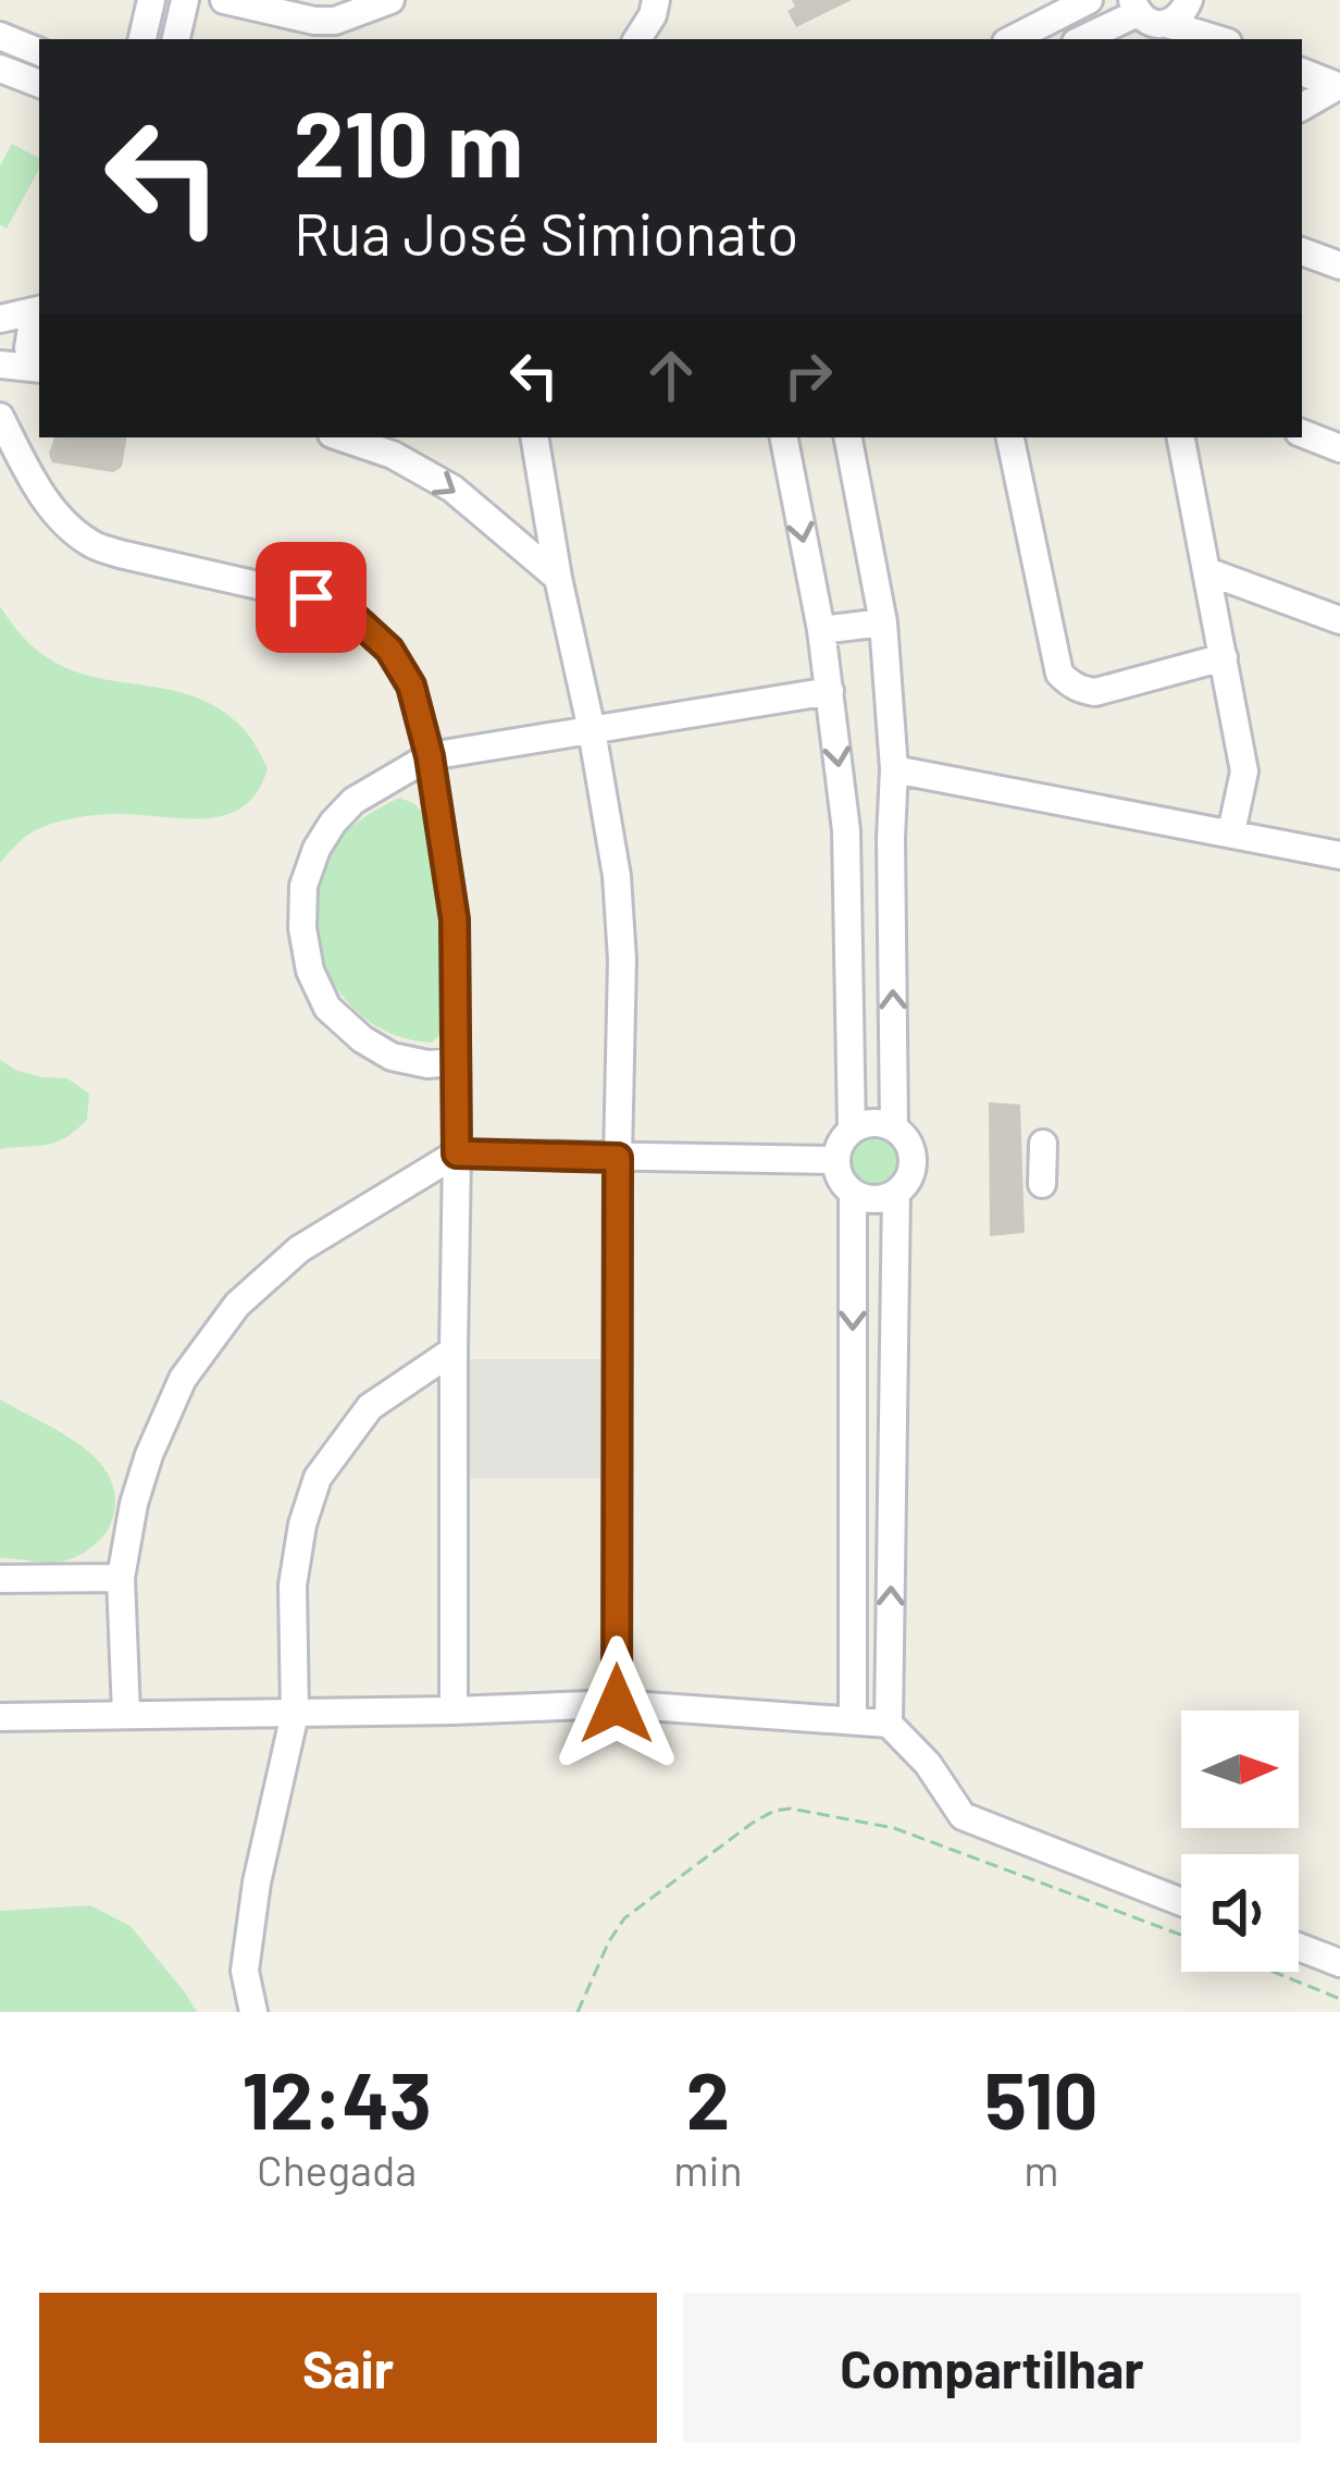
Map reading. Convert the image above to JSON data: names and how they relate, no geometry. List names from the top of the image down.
{
  "north": "right",
  "page": {
    "turn": ["210 m", "Rua José Simionato"],
    "eta": [
      "12:43",
      "Chegada",
      "2",
      "min",
      "510",
      "m"
    ],
    "buttons": ["Sair", "Compartilhar"]
  }
}
